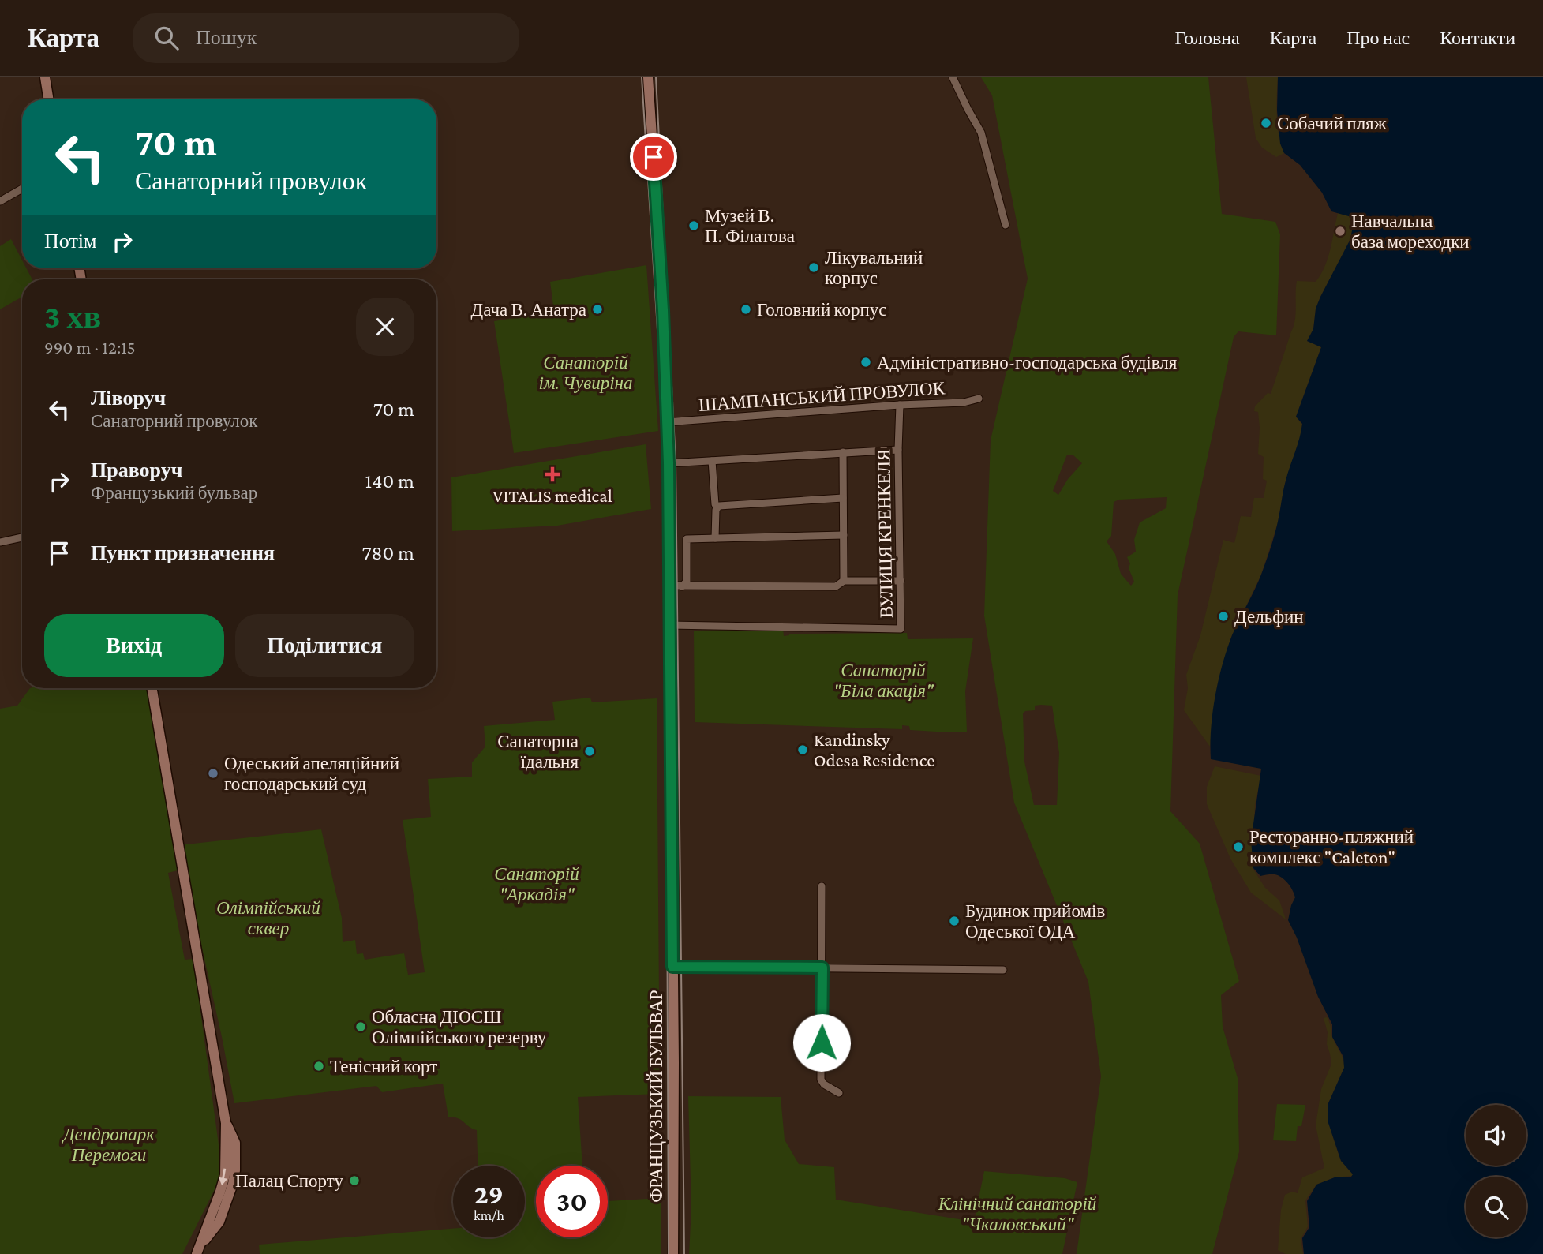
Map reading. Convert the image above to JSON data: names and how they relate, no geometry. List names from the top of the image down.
{
  "streets": {
    "street": ["ШАМПАНСЬКИЙ ПРОВУЛОК", "ВУЛИЦЯ КРЕНКЕЛЯ", "ФРАНЦУЗЬКИЙ БУЛЬВАР"]
  },
  "crossings": [
    ["ШАМПАНСЬКИЙ ПРОВУЛОК", "ВУЛИЦЯ КРЕНКЕЛЯ"],
    ["ШАМПАНСЬКИЙ ПРОВУЛОК", "ФРАНЦУЗЬКИЙ БУЛЬВАР"],
    ["ВУЛИЦЯ КРЕНКЕЛЯ", "ФРАНЦУЗЬКИЙ БУЛЬВАР"]
  ],
  "parks": [
    "Санаторій ім. Чувиріна",
    "Санаторій \"Біла акація\"",
    "Санаторій \"Аркадія\"",
    "Олімпійський сквер",
    "Дендропарк Перемоги",
    "Клінічний санаторій \"Чкаловський\""
  ],
  "places": {
    "other": [
      "Собачий пляж",
      "Музей В. П. Філатова",
      "Навчальна база мореходки",
      "Лікувальний корпус",
      "Дача В. Анатра",
      "Головний корпус",
      "Адміністративно-господарська будівля",
      "Дельфин",
      "Kandinsky Odesa Residence",
      "Санаторна їдальня",
      "Одеський апеляційний господарський суд",
      "Ресторанно-пляжний комплекс \"Caleton\"",
      "Будинок прийомів Одеської ОДА",
      "Обласна ДЮСШ Олімпійського резерву",
      "Тенісний корт",
      "Палац Спорту"
    ],
    "health": ["VITALIS medical"]
  },
  "page": {
    "header": "Карта",
    "search": "Пошук",
    "nav": [
      "Головна",
      "Карта",
      "Про нас",
      "Контакти"
    ],
    "turn": ["70 m", "Санаторний провулок"],
    "then": "Потім",
    "heading": ["3 хв", "990 m · 12:15"],
    "list": [
      {
        "name": "Ліворуч",
        "note": "Санаторний провулок",
        "value": "70 m"
      },
      {
        "name": "Праворуч",
        "note": "Французький бульвар",
        "value": "140 m"
      },
      {
        "name": "Пункт призначення",
        "value": "780 m"
      }
    ],
    "buttons": ["Вихід", "Поділитися"],
    "speed": "29 km/h",
    "limit": "30"
  }
}
